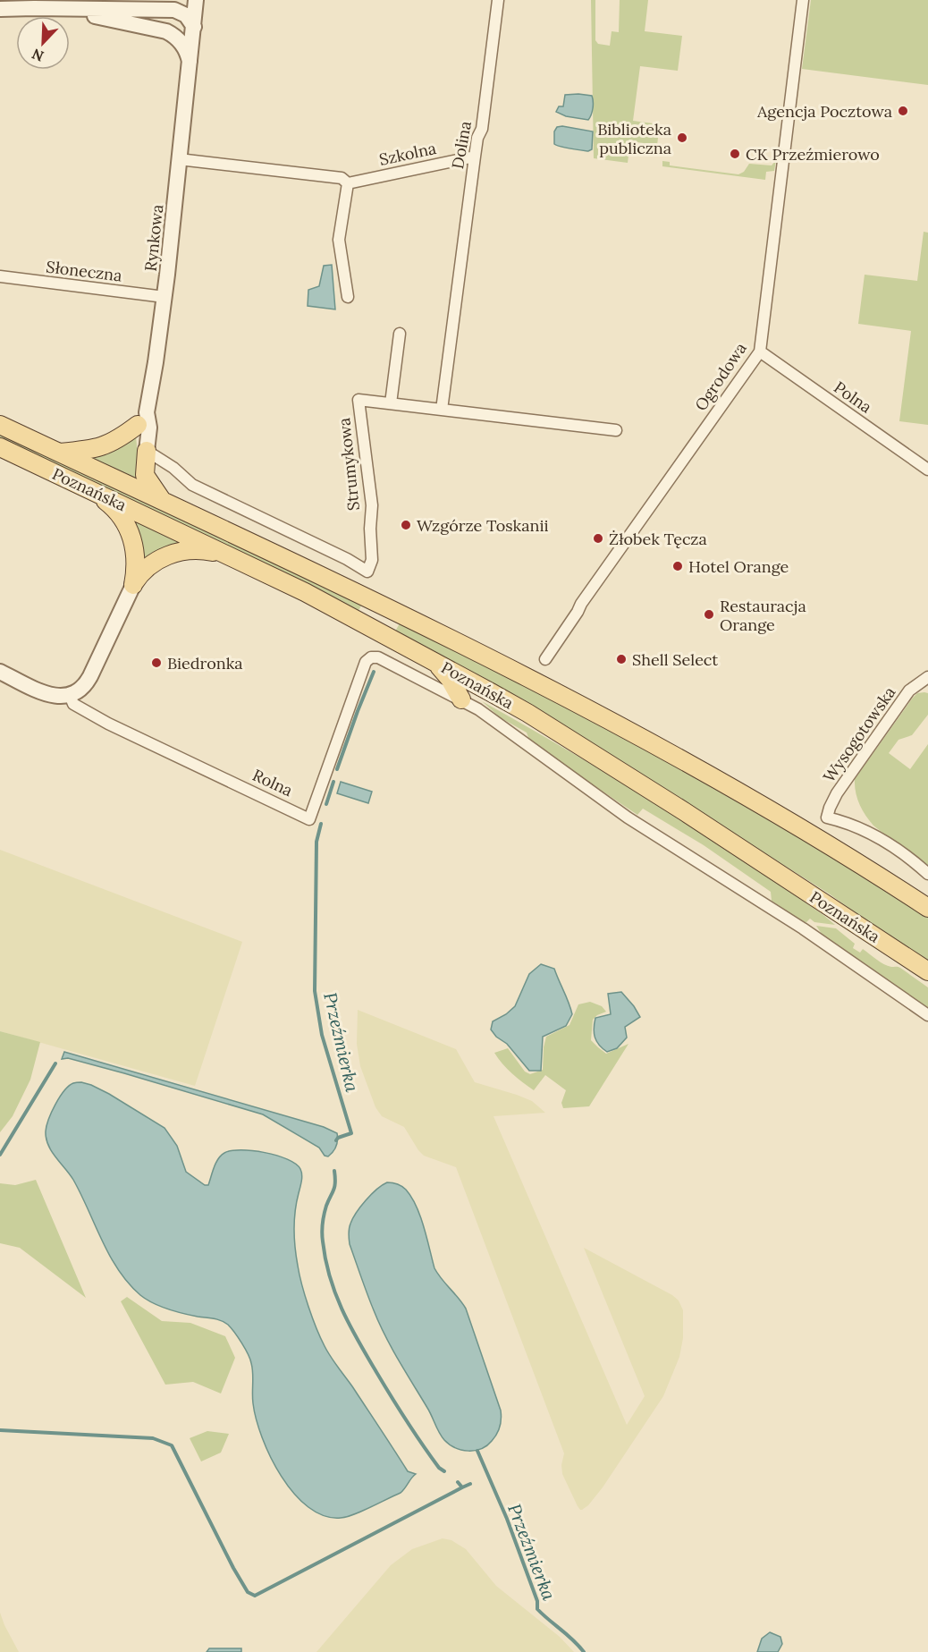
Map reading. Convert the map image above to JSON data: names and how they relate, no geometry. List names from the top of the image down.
{
  "streets": {
    "main road": ["Poznańska"],
    "street": [
      "Dolina",
      "Szkolna",
      "Rynkowa",
      "Słoneczna",
      "Ogrodowa",
      "Polna",
      "Strumykowa",
      "Wysogotowska",
      "Rolna"
    ]
  },
  "crossings": [
    ["Dolina", "Szkolna"],
    ["Rynkowa", "Słoneczna"],
    ["Rynkowa", "Strumykowa"],
    ["Ogrodowa", "Polna"],
    ["Poznańska", "Rolna"]
  ],
  "water": ["Przeźmierka"],
  "places": [
    "Agencja Pocztowa",
    "Biblioteka publiczna",
    "CK Przeźmierowo",
    "Wzgórze Toskanii",
    "Żłobek Tęcza",
    "Hotel Orange",
    "Restauracja Orange",
    "Shell Select",
    "Biedronka"
  ],
  "north": "bottom left"
}
